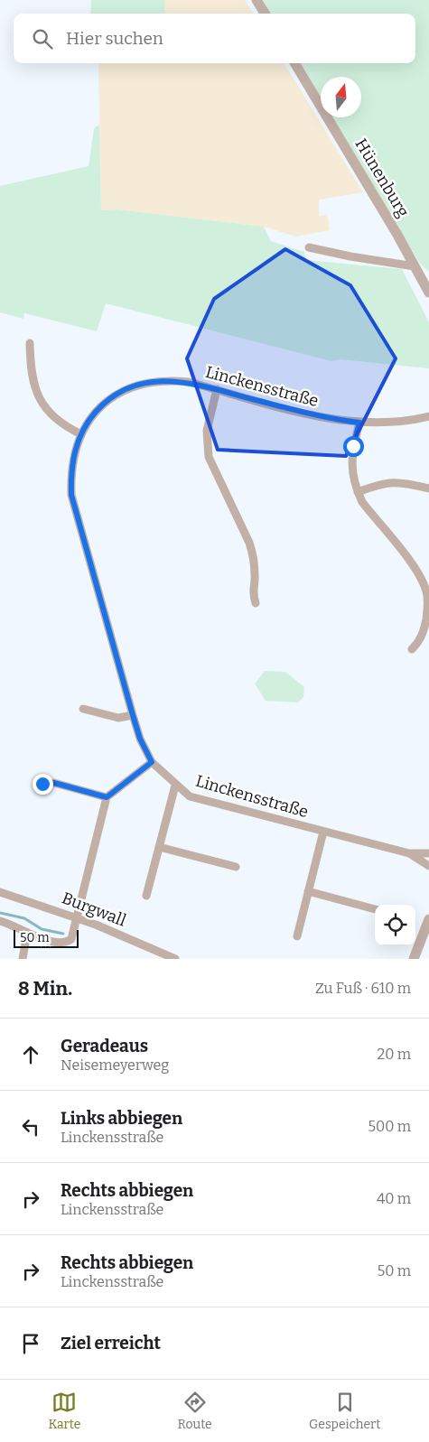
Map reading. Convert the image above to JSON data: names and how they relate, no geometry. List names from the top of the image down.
{
  "streets": {
    "street": ["Hünenburg", "Linckensstraße", "Burgwall"]
  },
  "scale_bar": "50 m",
  "north": "top",
  "page": {
    "search": "Hier suchen",
    "scale": "50 m",
    "heading": ["8 Min.", "Zu Fuß · 610 m"],
    "list": [
      ["Geradeaus", "Neisemeyerweg", "20 m"],
      ["Links abbiegen", "Linckensstraße", "500 m"],
      ["Rechts abbiegen", "Linckensstraße", "40 m"],
      ["Rechts abbiegen", "Linckensstraße", "50 m"],
      "Ziel erreicht"
    ],
    "nav": ["Karte", "Route", "Gespeichert"]
  }
}
